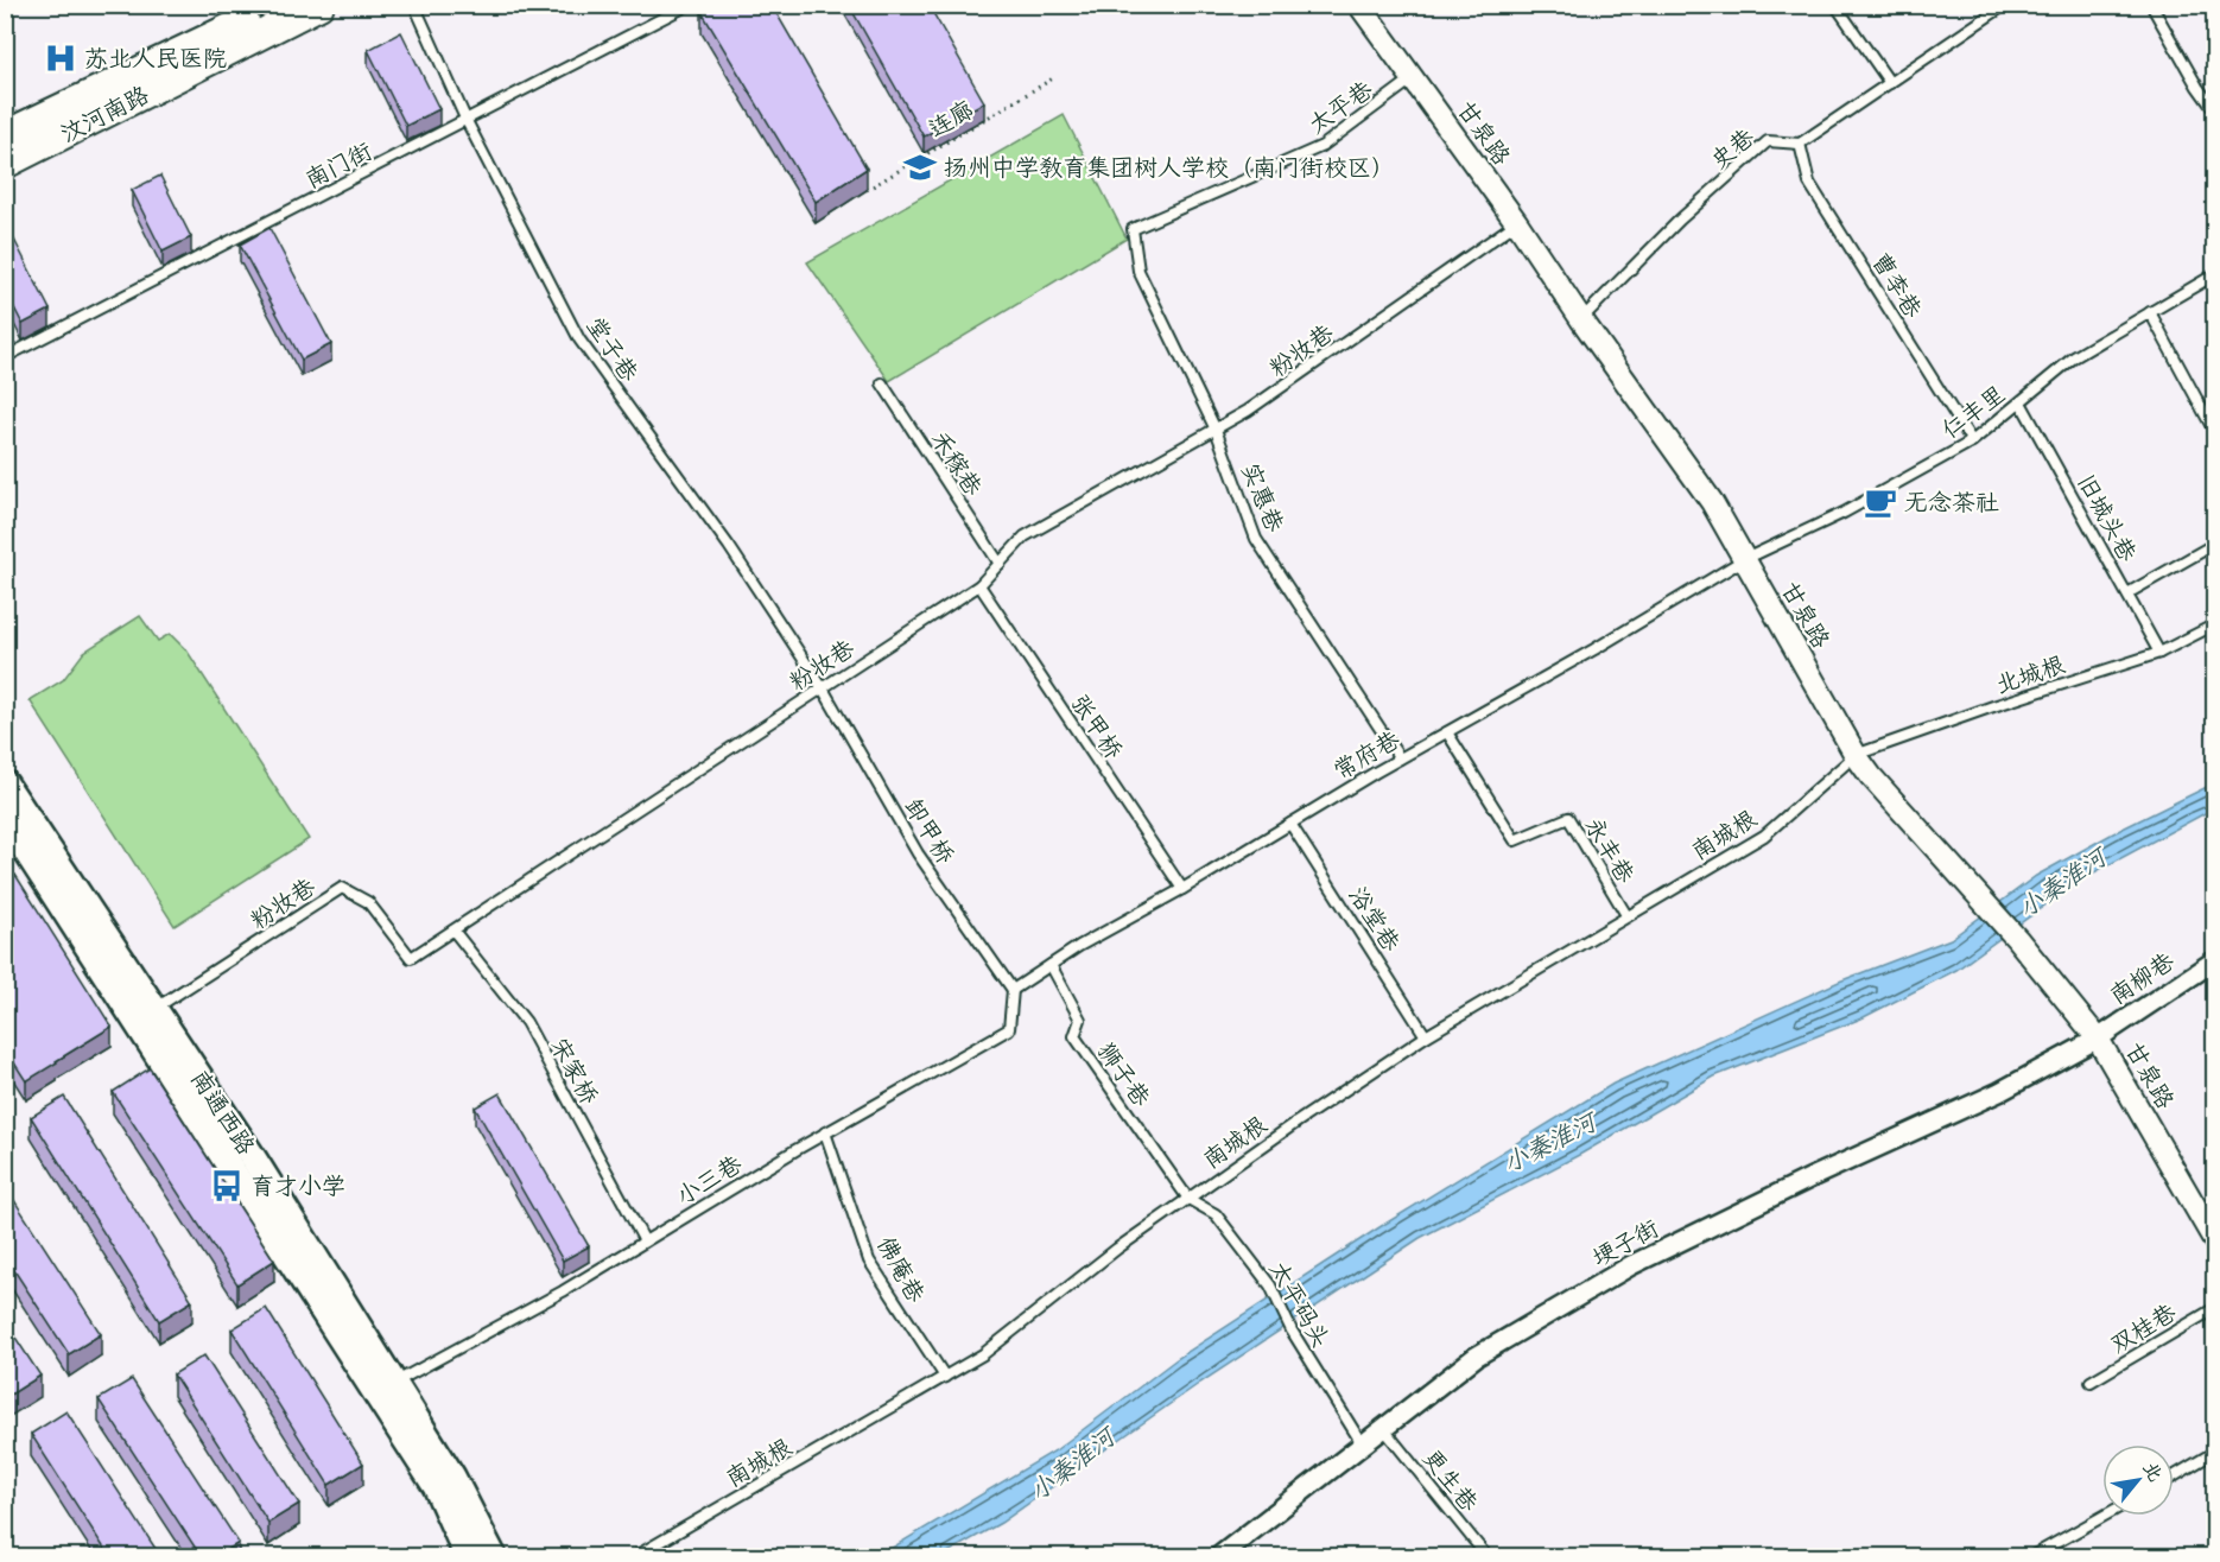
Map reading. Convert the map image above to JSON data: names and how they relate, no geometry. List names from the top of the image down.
{
  "streets": {
    "main road": ["汶河南路", "南通西路"],
    "street": ["甘泉路", "南柳巷", "埂子街"],
    "lane": [
      "太平巷",
      "史巷",
      "南门街",
      "曹李巷",
      "堂子巷",
      "粉妆巷",
      "仁丰里",
      "禾稼巷",
      "实惠巷",
      "旧城头巷",
      "北城根",
      "张甲桥",
      "常府巷",
      "卸甲桥",
      "南城根",
      "永丰巷",
      "浴堂巷",
      "宋家桥",
      "狮子巷",
      "小三巷",
      "佛庵巷",
      "太平码头",
      "双桂巷",
      "更生巷"
    ],
    "path": ["连廊"]
  },
  "crossings": [
    ["太平巷", "甘泉路"],
    ["太平巷", "实惠巷"],
    ["甘泉路", "史巷"],
    ["甘泉路", "粉妆巷"],
    ["甘泉路", "仁丰里"],
    ["甘泉路", "北城根"],
    ["甘泉路", "常府巷"],
    ["甘泉路", "南城根"],
    ["甘泉路", "南柳巷"],
    ["甘泉路", "埂子街"],
    ["史巷", "曹李巷"],
    ["南门街", "堂子巷"],
    ["曹李巷", "仁丰里"],
    ["堂子巷", "粉妆巷"],
    ["堂子巷", "卸甲桥"],
    ["粉妆巷", "禾稼巷"],
    ["粉妆巷", "实惠巷"],
    ["粉妆巷", "张甲桥"],
    ["粉妆巷", "卸甲桥"],
    ["粉妆巷", "宋家桥"],
    ["粉妆巷", "南通西路"],
    ["仁丰里", "旧城头巷"],
    ["仁丰里", "常府巷"],
    ["实惠巷", "常府巷"],
    ["旧城头巷", "北城根"],
    ["北城根", "南城根"],
    ["张甲桥", "常府巷"],
    ["常府巷", "卸甲桥"],
    ["常府巷", "永丰巷"],
    ["常府巷", "浴堂巷"],
    ["常府巷", "狮子巷"],
    ["常府巷", "小三巷"],
    ["卸甲桥", "小三巷"],
    ["南城根", "永丰巷"],
    ["南城根", "浴堂巷"],
    ["南城根", "狮子巷"],
    ["南城根", "佛庵巷"],
    ["南城根", "太平码头"],
    ["南柳巷", "埂子街"],
    ["宋家桥", "小三巷"],
    ["狮子巷", "太平码头"],
    ["南通西路", "小三巷"],
    ["小三巷", "佛庵巷"],
    ["埂子街", "太平码头"],
    ["埂子街", "更生巷"]
  ],
  "water": ["小秦淮河"],
  "places": {
    "hospital": ["苏北人民医院"],
    "school or university": ["扬州中学教育集团树人学校（南门街校区）"],
    "cafe": ["无念茶社"],
    "bus stop": ["育才小学"]
  },
  "north": "top right"
}
